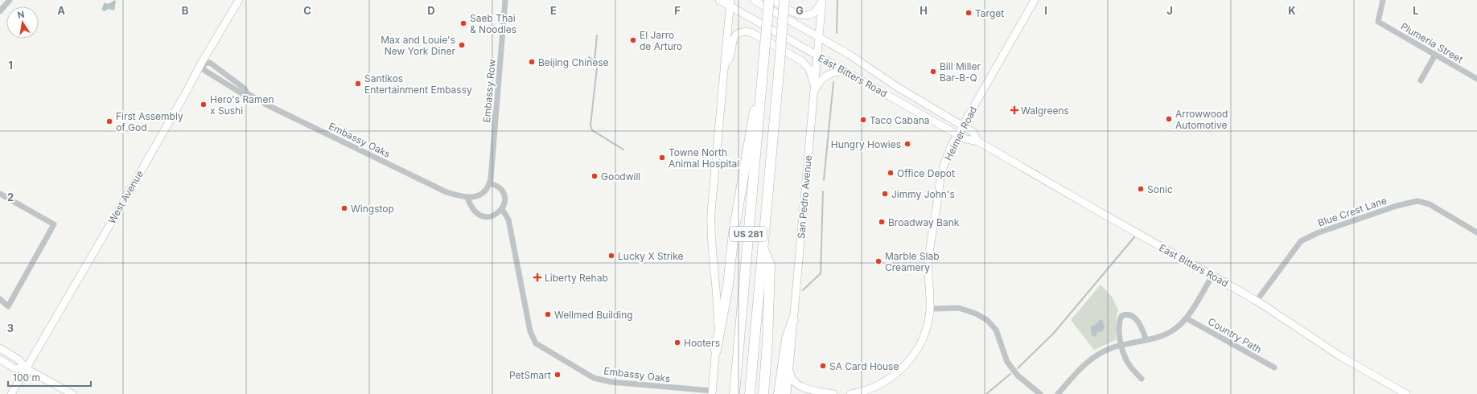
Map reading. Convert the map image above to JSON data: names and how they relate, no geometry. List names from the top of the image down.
{
  "streets": {
    "highway": ["US 281"],
    "main road": [
      "East Bitters Road",
      "Heimer Road",
      "West Avenue",
      "San Pedro Avenue"
    ],
    "street": [
      "Plumeria Street",
      "Embassy Row",
      "Embassy Oaks",
      "Blue Crest Lane",
      "Country Path"
    ]
  },
  "crossings": [
    ["East Bitters Road", "Heimer Road"],
    ["East Bitters Road", "San Pedro Avenue"],
    ["East Bitters Road", "Blue Crest Lane"],
    ["Embassy Row", "Embassy Oaks"],
    ["Embassy Oaks", "West Avenue"]
  ],
  "places": {
    "other": [
      "Target",
      "Saeb Thai & Noodles",
      "El Jarro de Arturo",
      "Max and Louie's New York Diner",
      "Beijing Chinese",
      "Bill Miller Bar-B-Q",
      "Santikos Entertainment Embassy",
      "Hero's Ramen x Sushi",
      "Arrowwood Automotive",
      "Taco Cabana",
      "First Assembly of God",
      "Hungry Howies",
      "Towne North Animal Hospital",
      "Office Depot",
      "Goodwill",
      "Sonic",
      "Jimmy John's",
      "Wingstop",
      "Broadway Bank",
      "Lucky X Strike",
      "Marble Slab Creamery",
      "Wellmed Building",
      "Hooters",
      "SA Card House",
      "PetSmart"
    ],
    "health": ["Walgreens", "Liberty Rehab"]
  },
  "scale_bar": "100 m",
  "north": "top",
  "grid": {
    "columns": [
      "A",
      "B",
      "C",
      "D",
      "E",
      "F",
      "G",
      "H",
      "I",
      "J",
      "K",
      "L"
    ],
    "rows": ["1", "2", "3"]
  }
}
